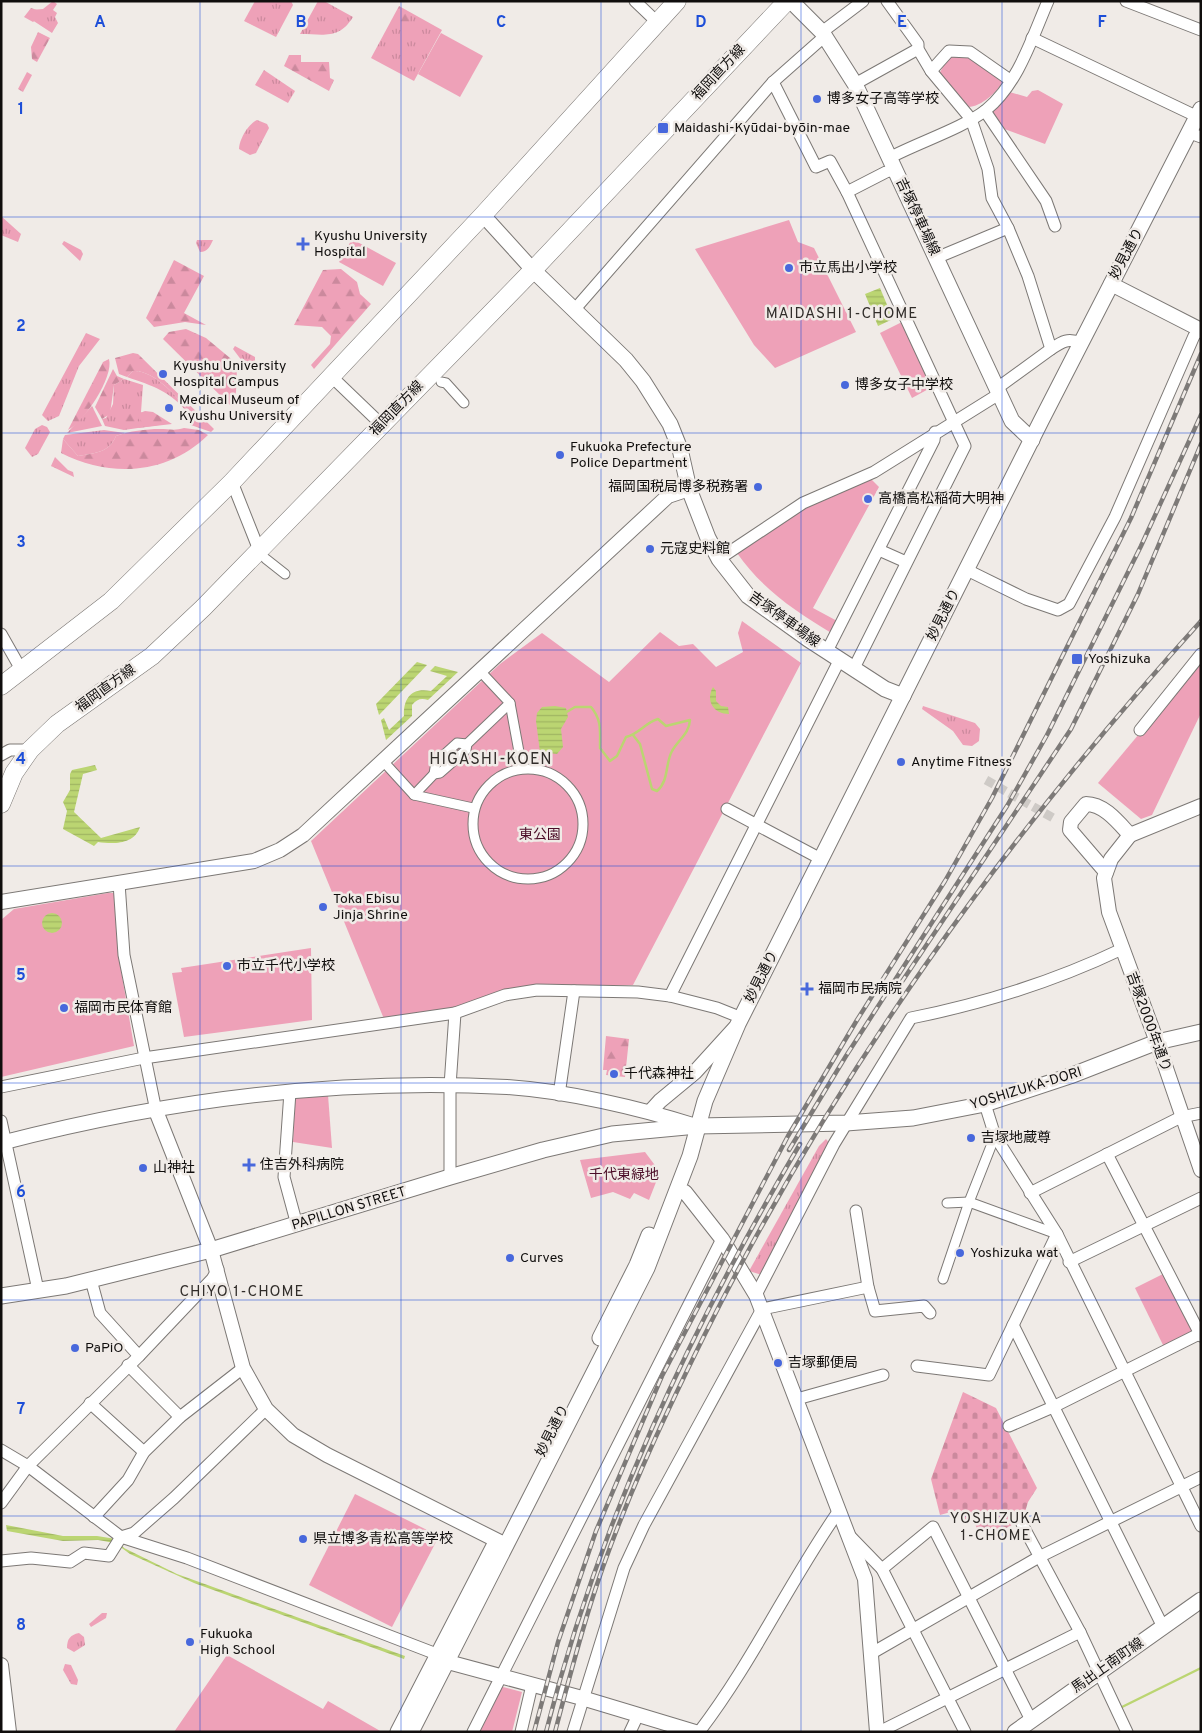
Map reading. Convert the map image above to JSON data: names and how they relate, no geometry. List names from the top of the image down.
{
  "streets": {
    "main road": [
      "福岡直方線",
      "吉塚停車場線",
      "妙見通り",
      "YOSHIZUKA-DORI",
      "PAPILLON STREET",
      "馬出上南町線"
    ],
    "street": ["吉塚2000年通り"]
  },
  "crossings": [
    ["福岡直方線", "吉塚停車場線"],
    ["吉塚停車場線", "妙見通り"],
    ["妙見通り", "YOSHIZUKA-DORI"],
    ["妙見通り", "PAPILLON STREET"],
    ["吉塚2000年通り", "YOSHIZUKA-DORI"],
    ["YOSHIZUKA-DORI", "PAPILLON STREET"]
  ],
  "districts": [
    "MAIDASHI 1-CHOME",
    "HIGASHI-KOEN",
    "CHIYO 1-CHOME",
    "YOSHIZUKA 1-CHOME"
  ],
  "parks": ["東公園", "千代東緑地"],
  "places": {
    "other": [
      "博多女子高等学校",
      "市立馬出小学校",
      "Kyushu University Hospital Campus",
      "博多女子中学校",
      "Medical Museum of Kyushu University",
      "Fukuoka Prefecture Police Department",
      "福岡国税局博多税務署",
      "高橋高松稲荷大明神",
      "元寇史料館",
      "Anytime Fitness",
      "Toka Ebisu Jinja Shrine",
      "市立千代小学校",
      "福岡市民体育館",
      "千代森神社",
      "吉塚地蔵尊",
      "山神社",
      "Yoshizuka wat",
      "Curves",
      "PaPiO",
      "吉塚郵便局",
      "県立博多青松高等学校",
      "Fukuoka High School"
    ],
    "transit": ["Maidashi-Kyūdai-byōin-mae", "Yoshizuka"],
    "health": ["Kyushu University Hospital", "福岡市民病院", "住吉外科病院"]
  },
  "grid": {
    "columns": [
      "A",
      "B",
      "C",
      "D",
      "E",
      "F"
    ],
    "rows": [
      "1",
      "2",
      "3",
      "4",
      "5",
      "6",
      "7",
      "8"
    ]
  }
}
